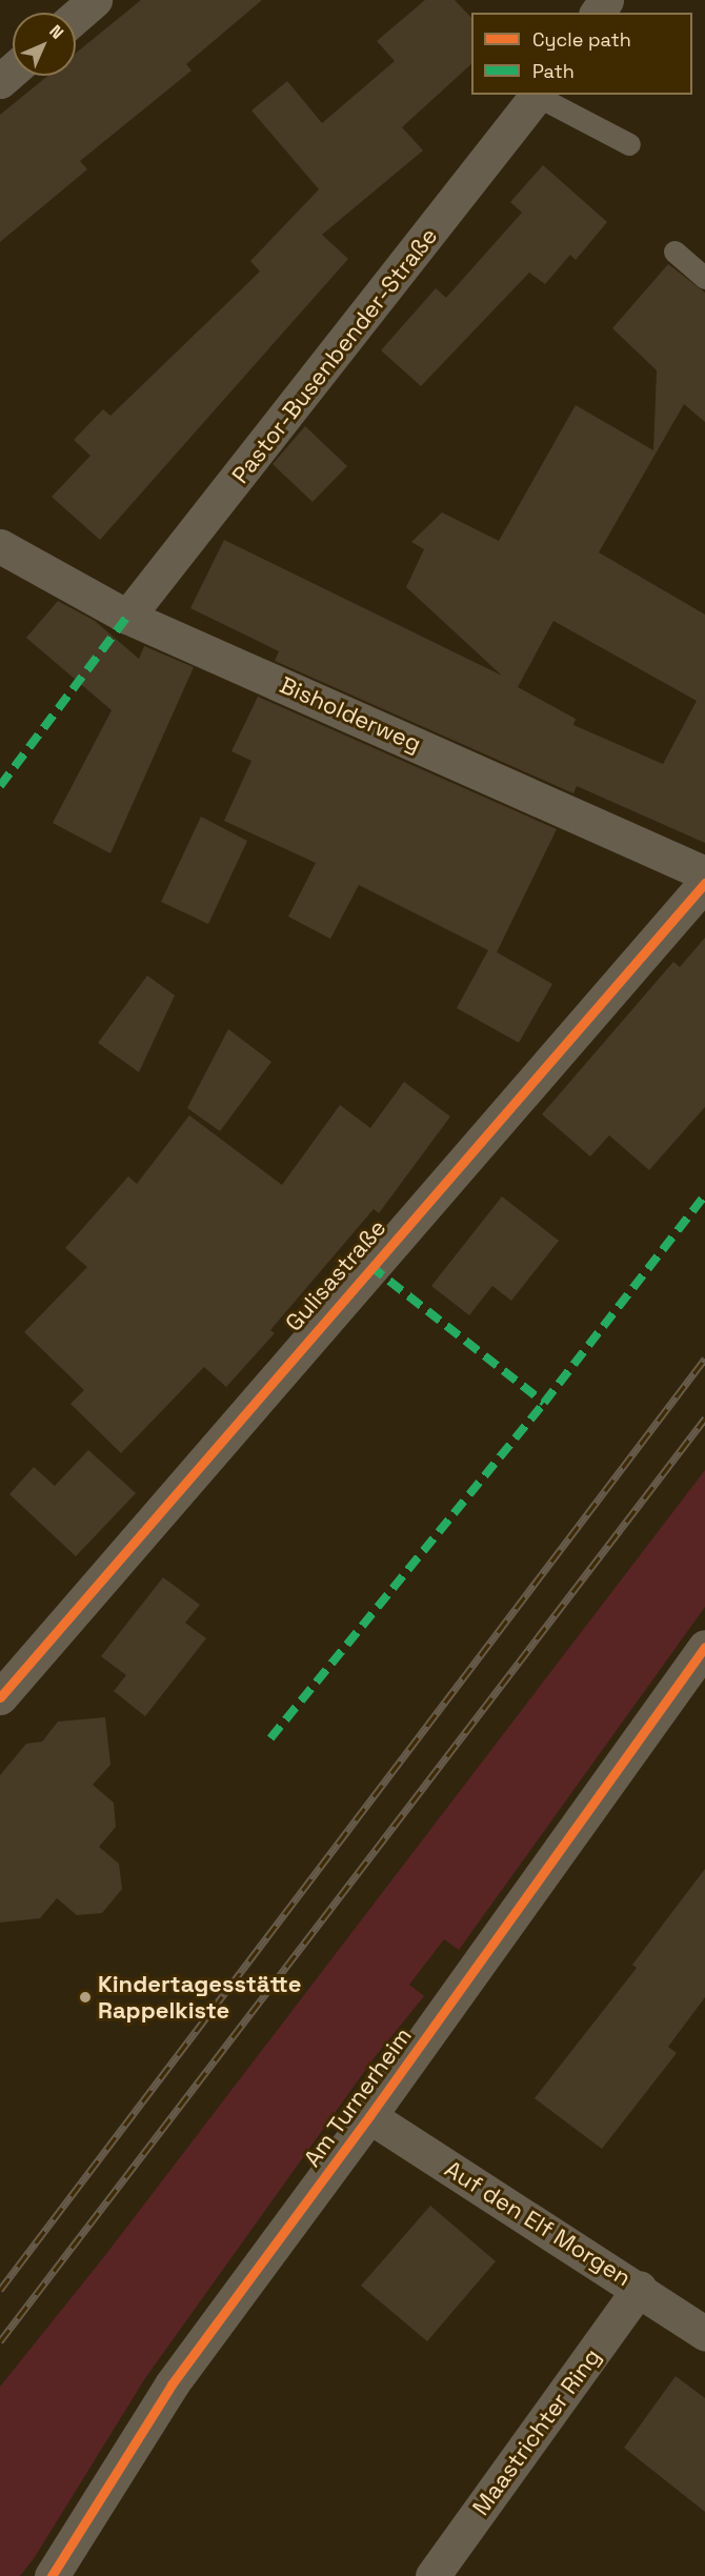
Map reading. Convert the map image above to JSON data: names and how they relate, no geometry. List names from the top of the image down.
{
  "streets": {
    "street": [
      "Pastor-Busenbender-Straße",
      "Bisholderweg",
      "Gulisastraße",
      "Am Turnerheim",
      "Auf den Elf Morgen",
      "Maastrichter Ring"
    ]
  },
  "crossings": [
    ["Pastor-Busenbender-Straße", "Bisholderweg"],
    ["Am Turnerheim", "Auf den Elf Morgen"],
    ["Auf den Elf Morgen", "Maastrichter Ring"]
  ],
  "places": ["Kindertagesstätte Rappelkiste"],
  "legend": ["Cycle path", "Path"],
  "north": "top right"
}
